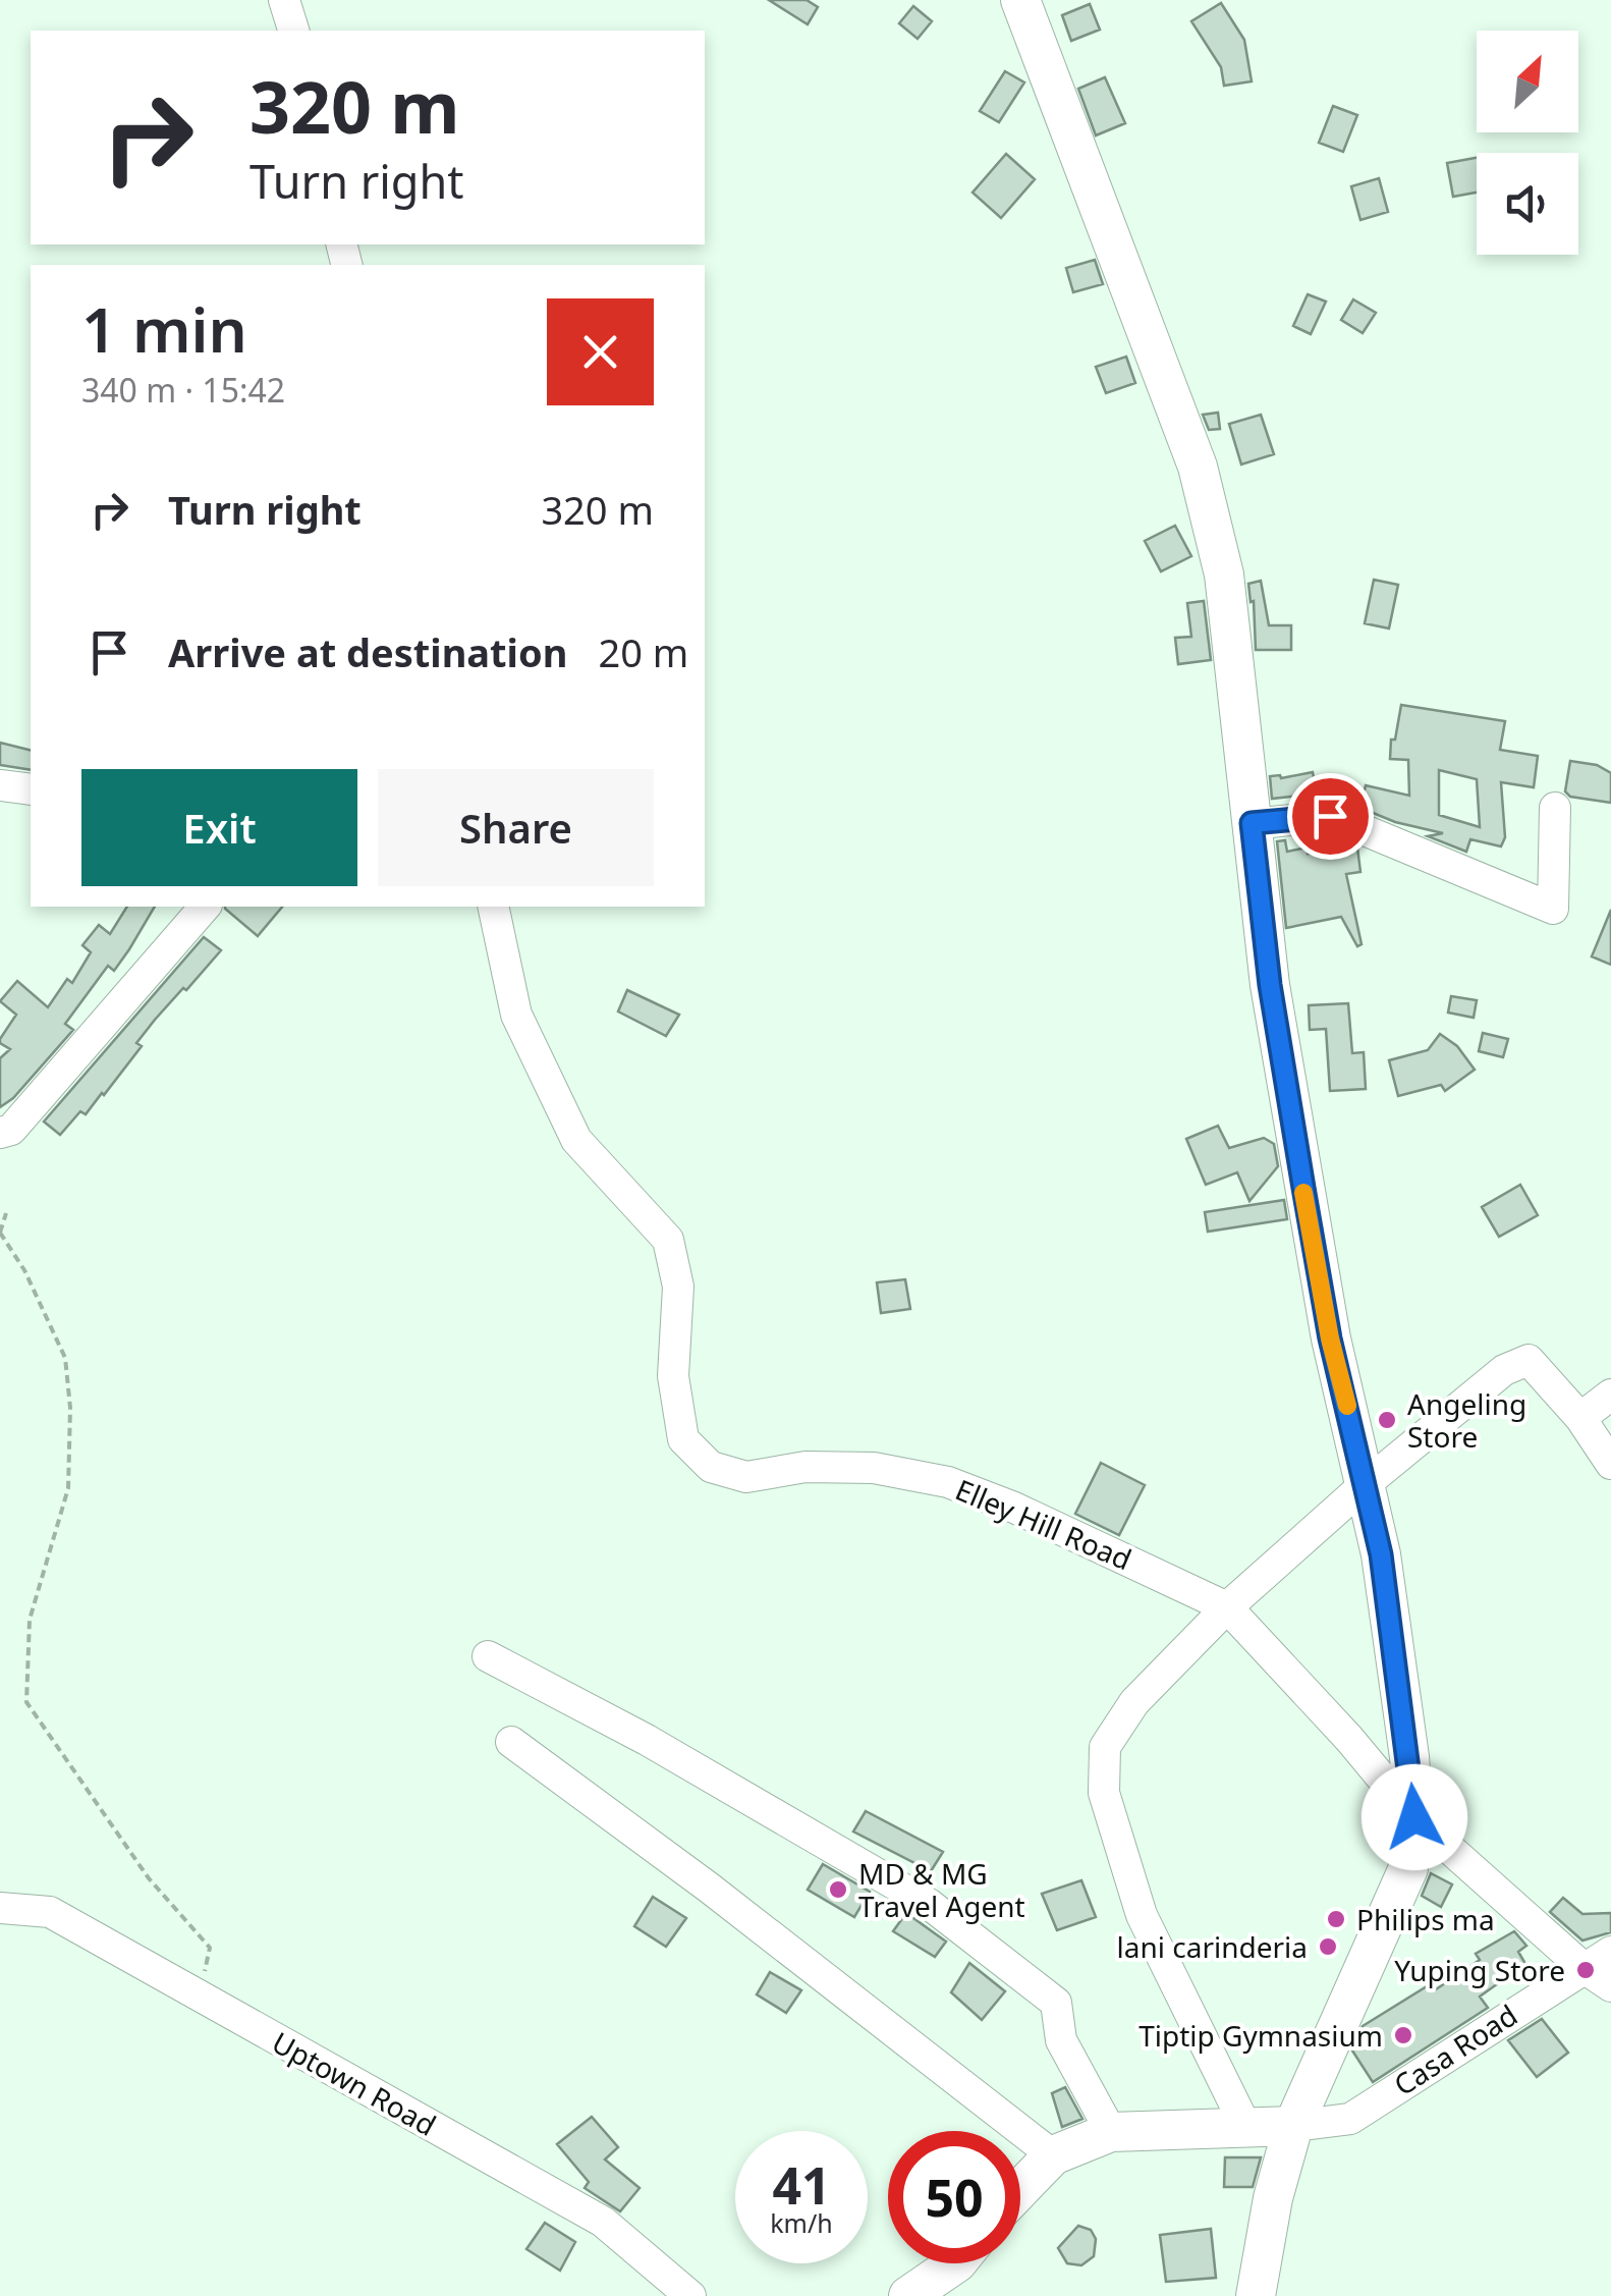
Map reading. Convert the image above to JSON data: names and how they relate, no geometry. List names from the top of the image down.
{
  "streets": {
    "street": ["Elley Hill Road", "Casa Road", "Uptown Road"]
  },
  "crossings": [
    ["Elley Hill Road", "Casa Road"]
  ],
  "places": [
    "Angeling Store",
    "MD & MG Travel Agent",
    "Philips ma",
    "lani carinderia",
    "Yuping Store",
    "Tiptip Gymnasium"
  ],
  "north": "top right",
  "page": {
    "turn": ["320 m", "Turn right"],
    "heading": ["1 min", "340 m · 15:42"],
    "list": [
      {
        "name": "Turn right",
        "value": "320 m"
      },
      {
        "name": "Arrive at destination",
        "value": "20 m"
      }
    ],
    "buttons": ["Exit", "Share"],
    "speed": "41 km/h",
    "limit": "50"
  }
}
